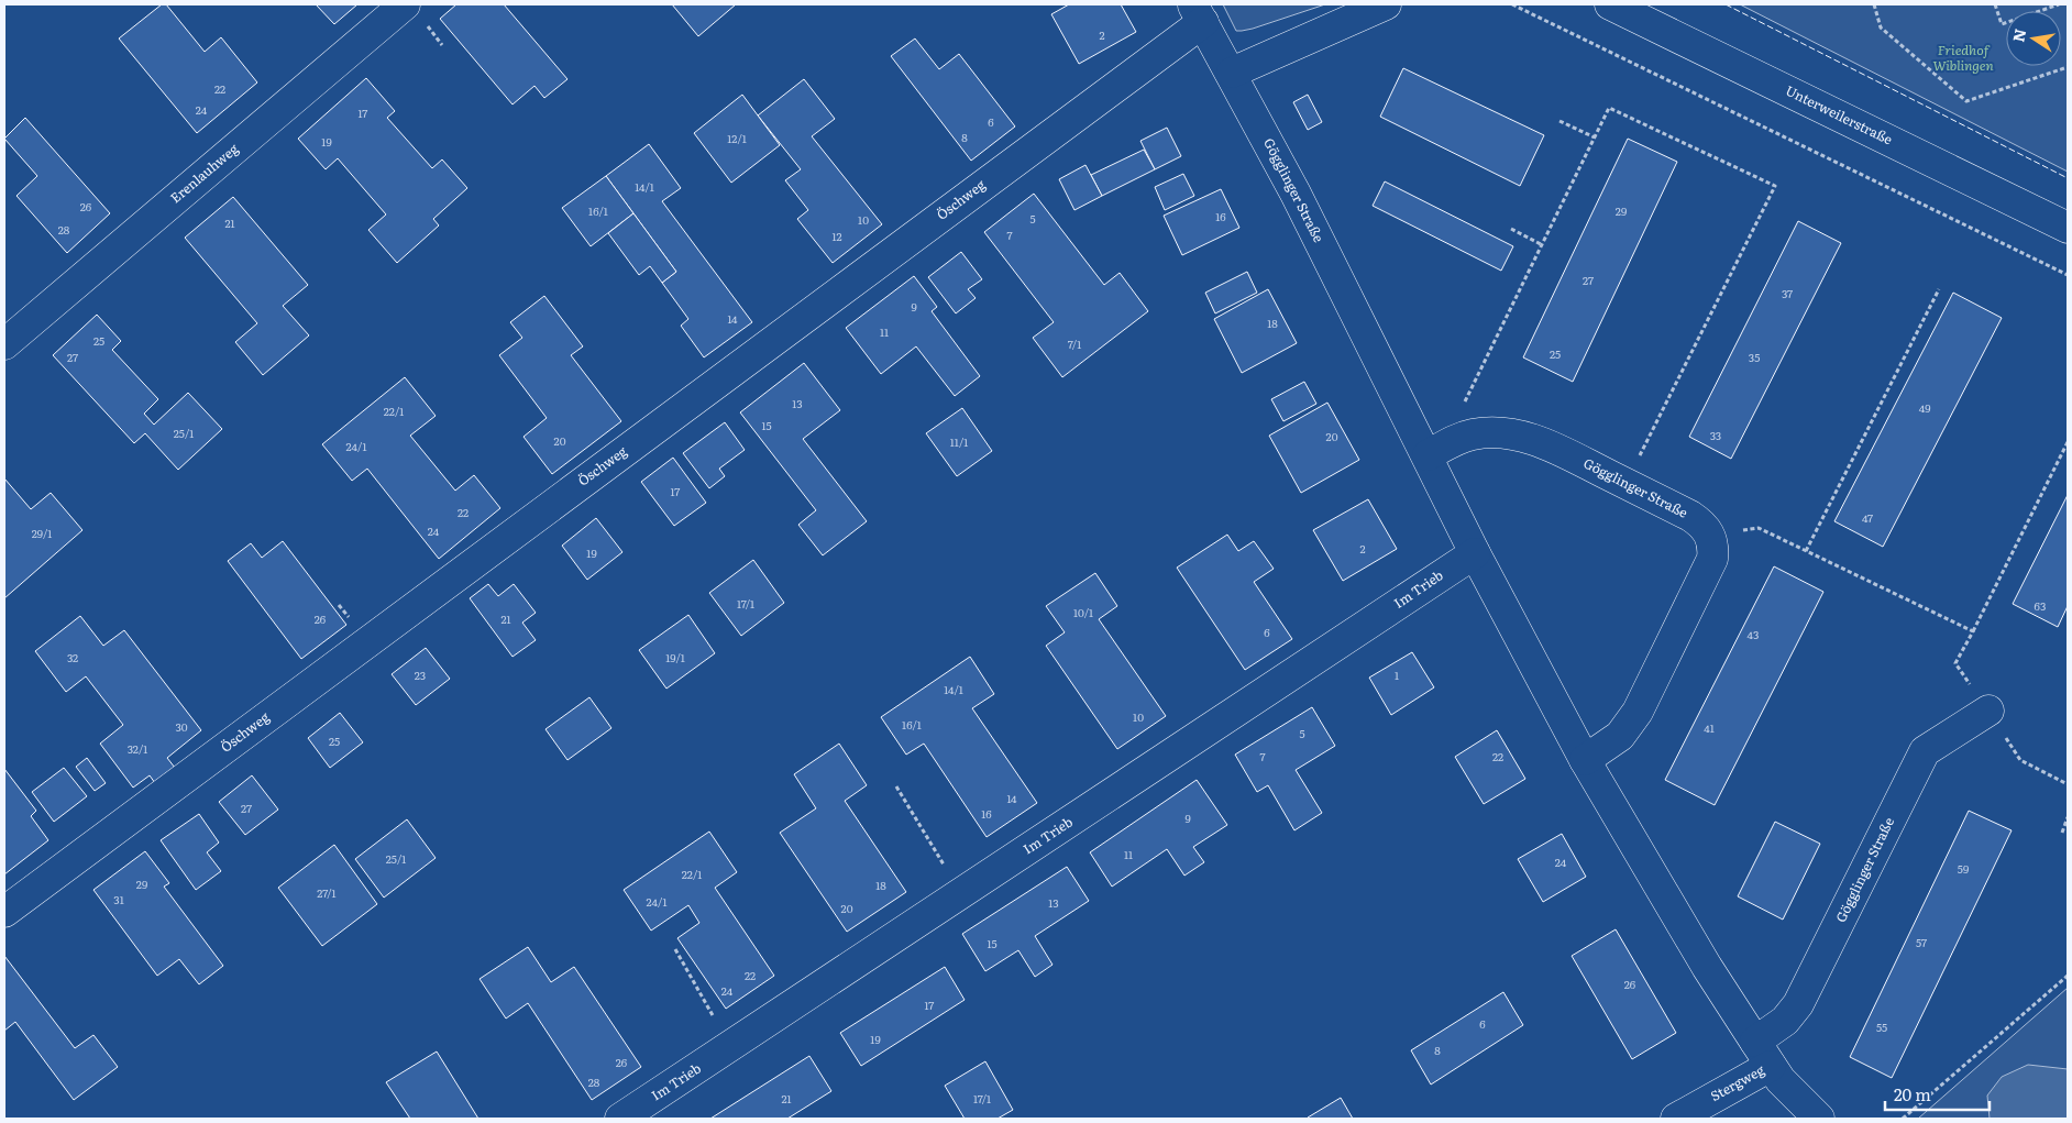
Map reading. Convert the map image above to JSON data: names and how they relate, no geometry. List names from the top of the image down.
{
  "streets": {
    "street": [
      "Unterweilerstraße",
      "Erenlauhweg",
      "Gögglinger Straße",
      "Öschweg",
      "Im Trieb",
      "Stergweg"
    ]
  },
  "crossings": [
    ["Gögglinger Straße", "Öschweg"],
    ["Gögglinger Straße", "Im Trieb"],
    ["Gögglinger Straße", "Stergweg"]
  ],
  "parks": ["Friedhof Wiblingen"],
  "house_numbers": [
    "2",
    "22",
    "24",
    "17",
    "6",
    "8",
    "12/1",
    "19",
    "14/1",
    "26",
    "16/1",
    "29",
    "16",
    "5",
    "10",
    "21",
    "28",
    "7",
    "12",
    "27",
    "37",
    "9",
    "14",
    "18",
    "11",
    "25",
    "7/1",
    "25",
    "27",
    "35",
    "13",
    "49",
    "22/1",
    "15",
    "25/1",
    "33",
    "20",
    "20",
    "11/1",
    "24/1",
    "17",
    "22",
    "47",
    "24",
    "29/1",
    "2",
    "19",
    "17/1",
    "63",
    "10/1",
    "26",
    "21",
    "6",
    "43",
    "32",
    "19/1",
    "23",
    "1",
    "14/1",
    "10",
    "16/1",
    "30",
    "41",
    "5",
    "25",
    "32/1",
    "7",
    "22",
    "14",
    "27",
    "16",
    "9",
    "11",
    "25/1",
    "24",
    "59",
    "22/1",
    "29",
    "18",
    "27/1",
    "31",
    "24/1",
    "13",
    "20",
    "57",
    "15",
    "22",
    "26",
    "24",
    "17",
    "6",
    "55",
    "19",
    "8",
    "26",
    "28",
    "21",
    "17/1"
  ],
  "scale_bar": "20 m",
  "north": "left"
}
